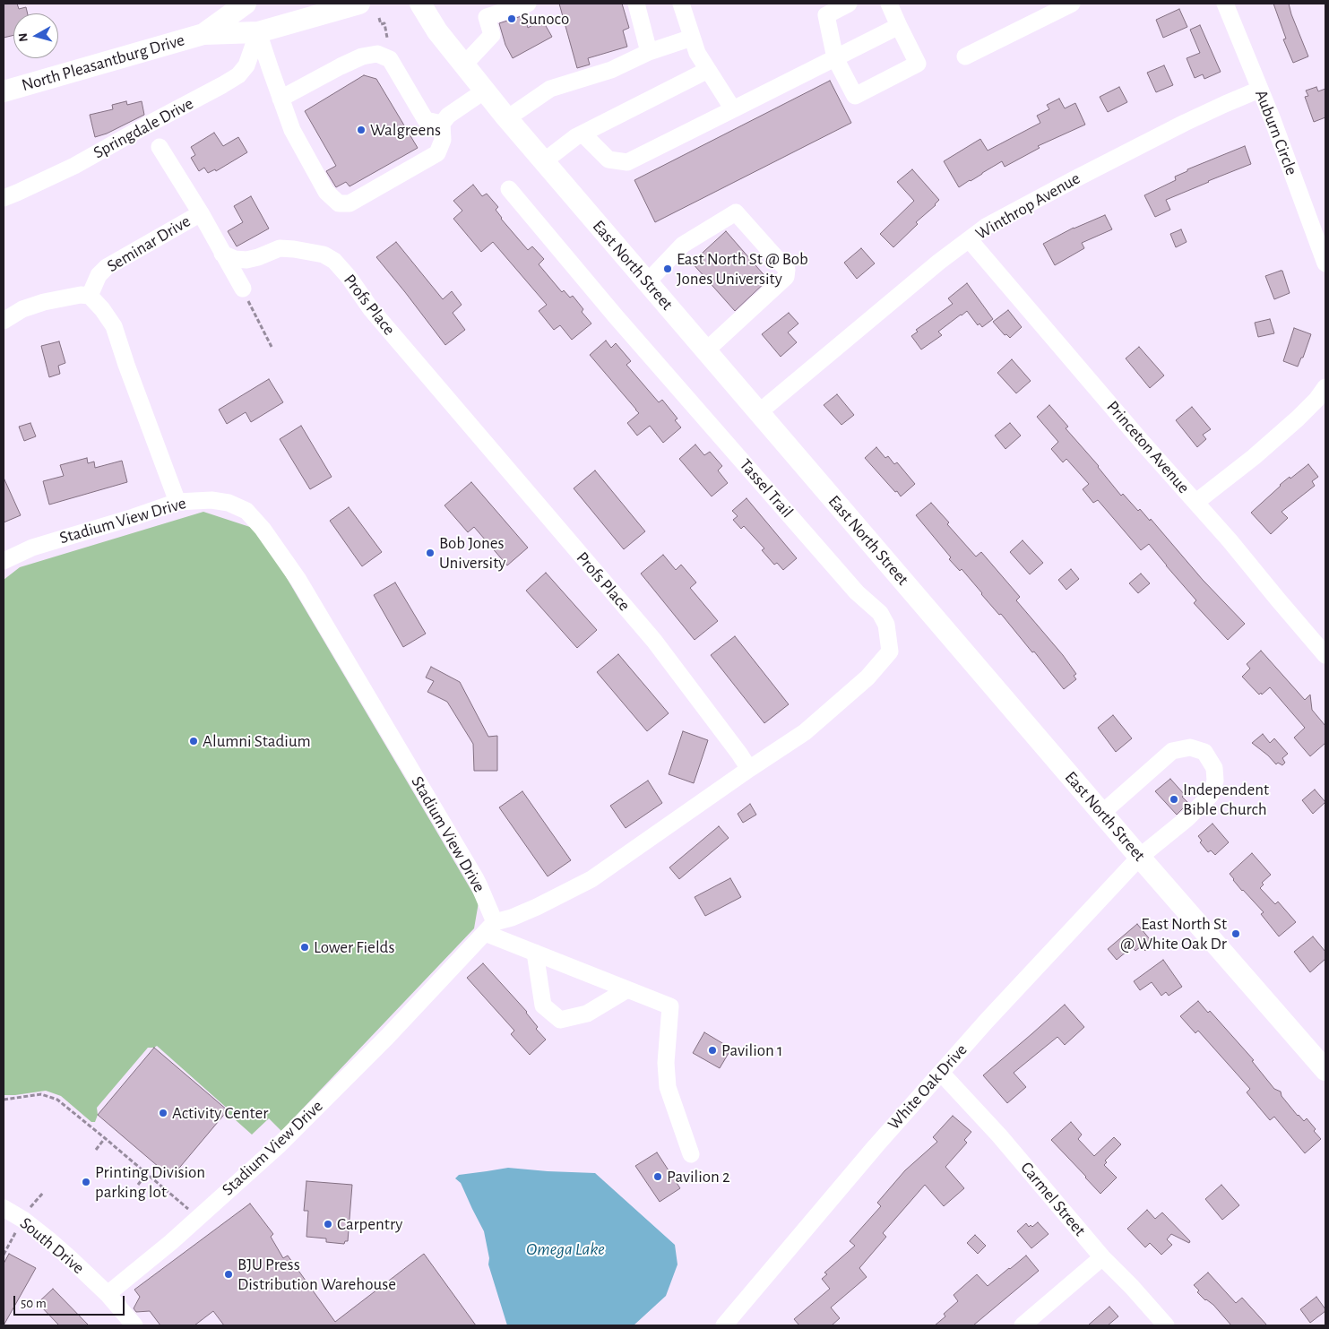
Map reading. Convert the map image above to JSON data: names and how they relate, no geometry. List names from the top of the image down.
{
  "streets": {
    "main road": ["North Pleasantburg Drive", "East North Street"],
    "street": [
      "Springdale Drive",
      "Auburn Circle",
      "Winthrop Avenue",
      "Seminar Drive",
      "Profs Place",
      "Princeton Avenue",
      "Tassel Trail",
      "Stadium View Drive",
      "White Oak Drive",
      "Carmel Street",
      "South Drive"
    ]
  },
  "crossings": [
    ["North Pleasantburg Drive", "Springdale Drive"],
    ["Auburn Circle", "Winthrop Avenue"],
    ["Winthrop Avenue", "East North Street"],
    ["Winthrop Avenue", "Princeton Avenue"],
    ["Seminar Drive", "Profs Place"],
    ["East North Street", "White Oak Drive"],
    ["Profs Place", "Tassel Trail"],
    ["Stadium View Drive", "South Drive"],
    ["White Oak Drive", "Carmel Street"]
  ],
  "water": ["Omega Lake"],
  "places": [
    "Sunoco",
    "Walgreens",
    "East North St @ Bob Jones University",
    "Bob Jones University",
    "Alumni Stadium",
    "Independent Bible Church",
    "East North St @ White Oak Dr",
    "Lower Fields",
    "Pavilion 1",
    "Activity Center",
    "Pavilion 2",
    "Printing Division parking lot",
    "Carpentry",
    "BJU Press Distribution Warehouse"
  ],
  "scale_bar": "50 m",
  "north": "left"
}
